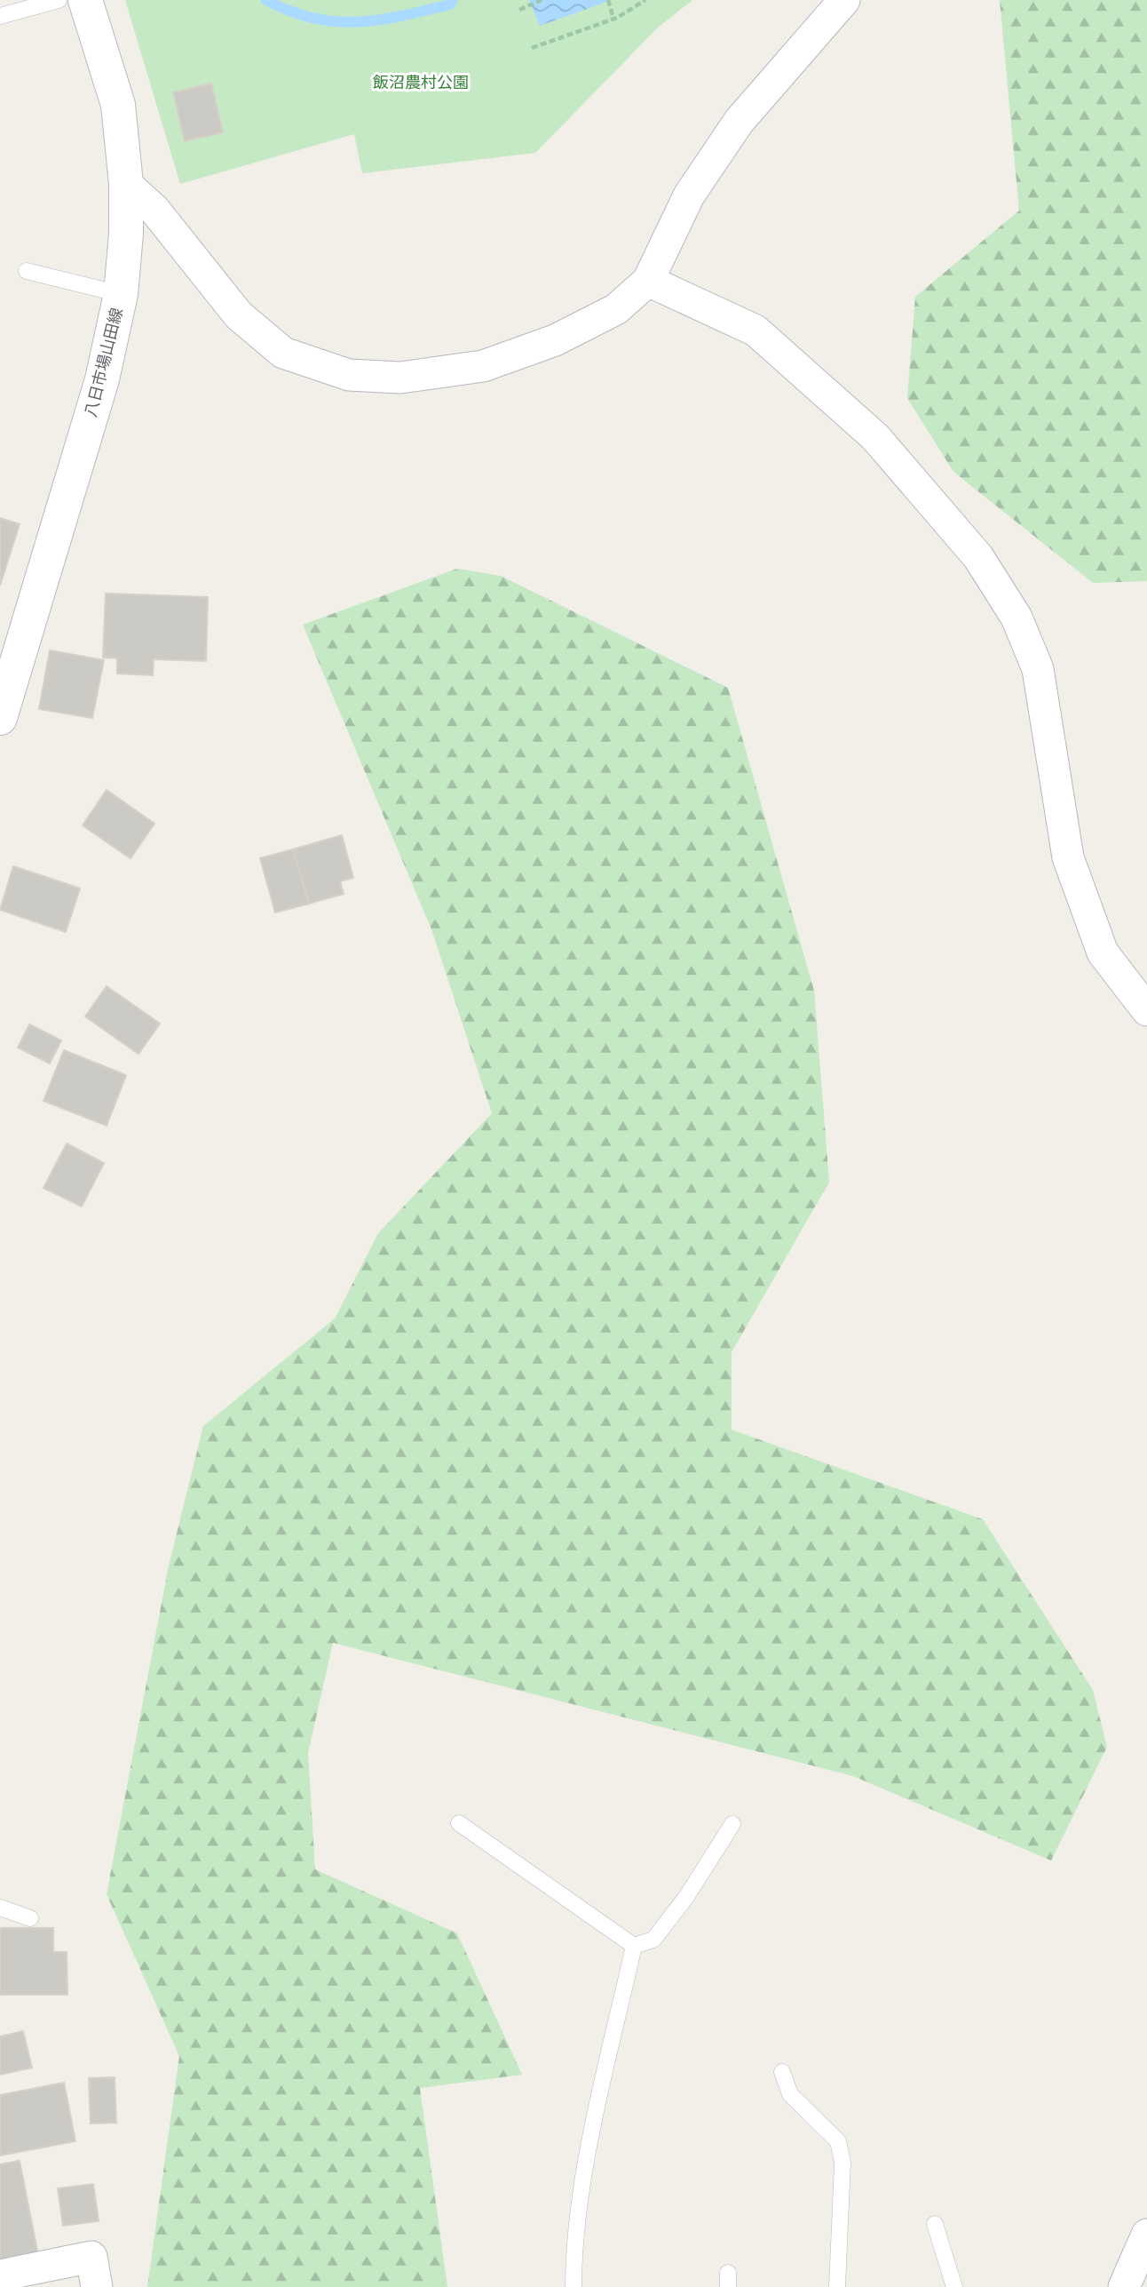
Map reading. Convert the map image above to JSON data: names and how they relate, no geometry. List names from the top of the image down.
{
  "streets": {
    "main road": ["八日市場山田線"]
  },
  "parks": ["飯沼農村公園"]
}
